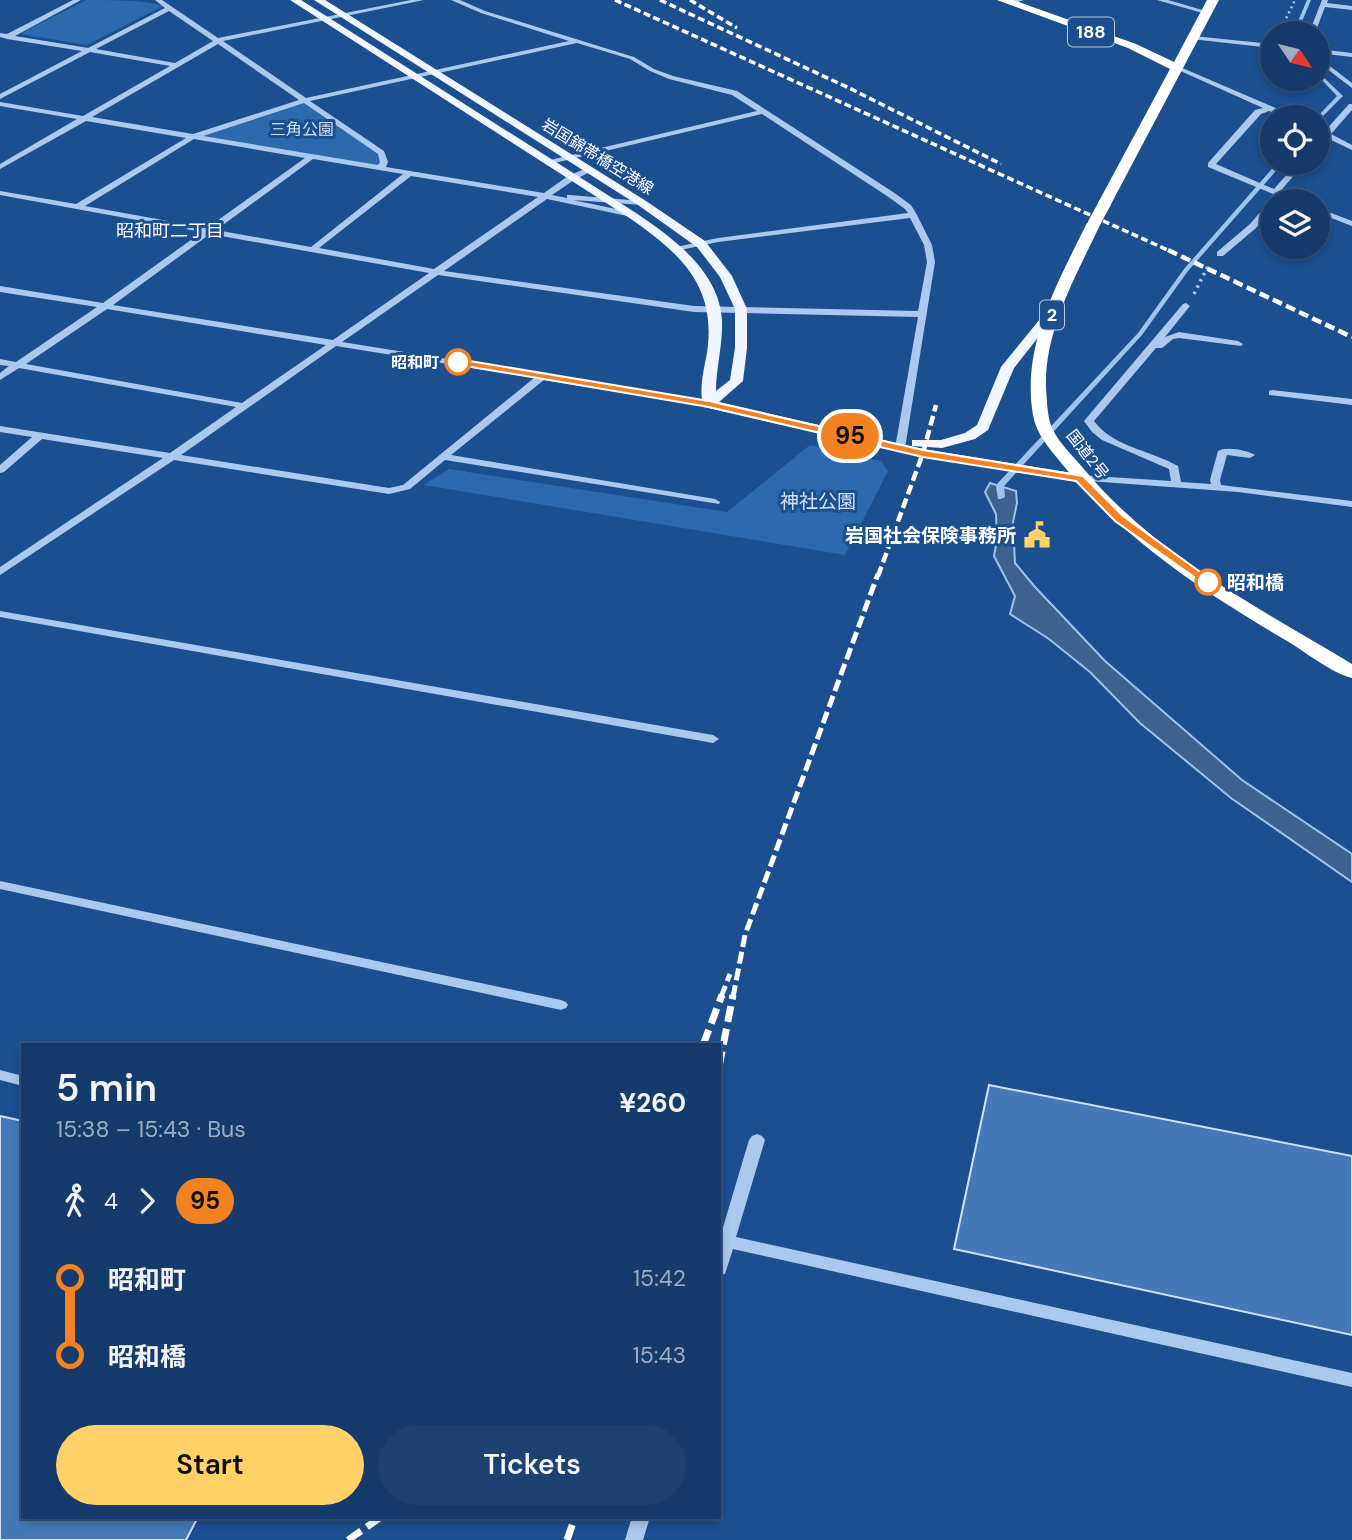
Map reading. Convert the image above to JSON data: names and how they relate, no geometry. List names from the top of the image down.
{
  "streets": {
    "highway": ["188", "2", "国道2号"],
    "main road": ["岩国錦帯橋空港線"]
  },
  "crossings": [
    ["188", "国道2号"]
  ],
  "districts": ["昭和町二丁目"],
  "parks": ["三角公園", "神社公園"],
  "places": {
    "other": ["昭和町", "昭和橋"],
    "public building": ["岩国社会保険事務所"]
  },
  "lines": ["bus line 95"],
  "north": "bottom right",
  "page": {
    "on_map": "95",
    "heading": ["5 min", "15:38 – 15:43 · Bus", "¥260"],
    "legs": ["4", "95"],
    "list": [
      {
        "name": "昭和町",
        "value": "15:42"
      },
      {
        "name": "昭和橋",
        "value": "15:43"
      }
    ],
    "buttons": ["Start", "Tickets"]
  }
}
